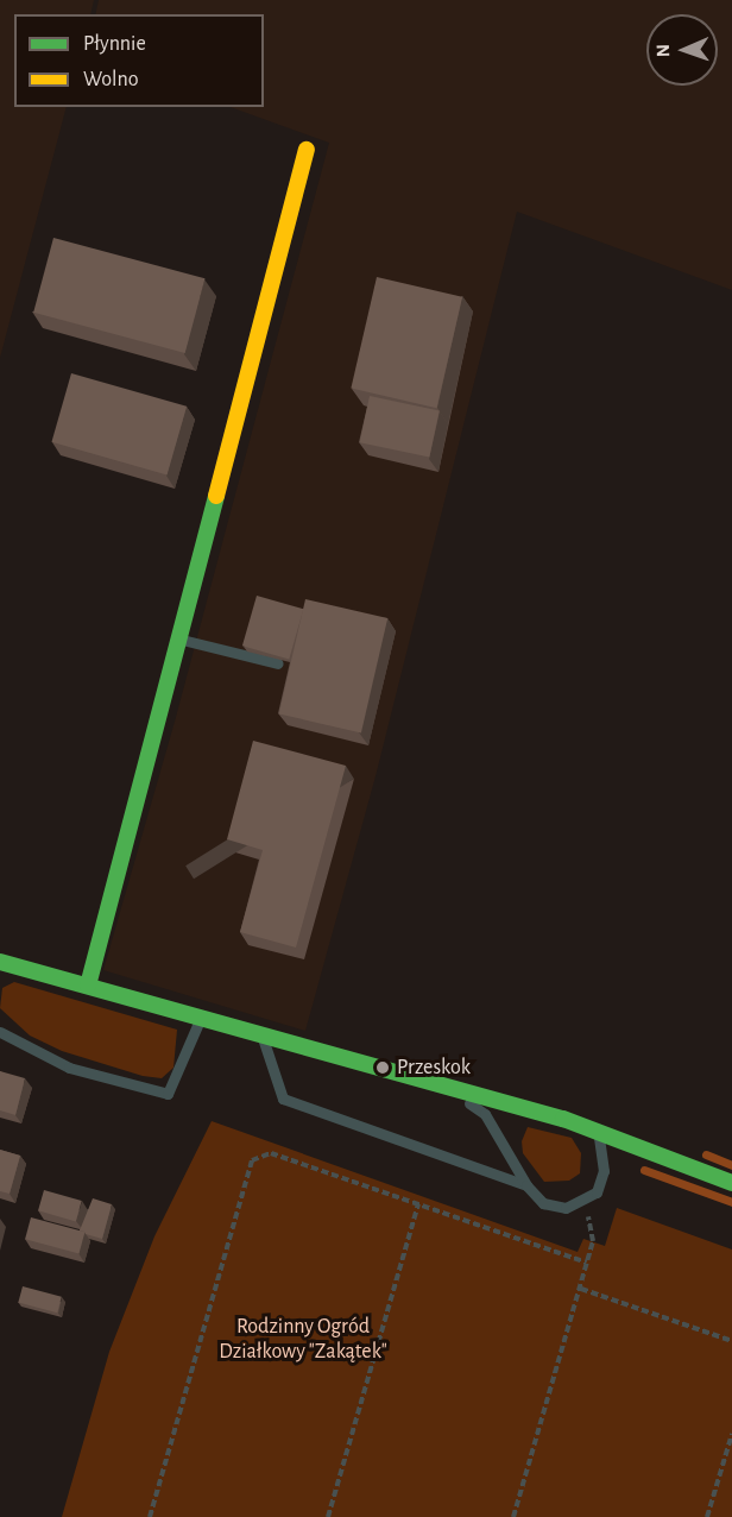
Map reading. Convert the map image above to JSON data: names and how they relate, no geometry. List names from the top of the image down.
{
  "parks": ["Rodzinny Ogród Działkowy \"Zakątek\""],
  "places": ["Przeskok"],
  "legend": ["Płynnie", "Wolno"],
  "north": "left"
}
